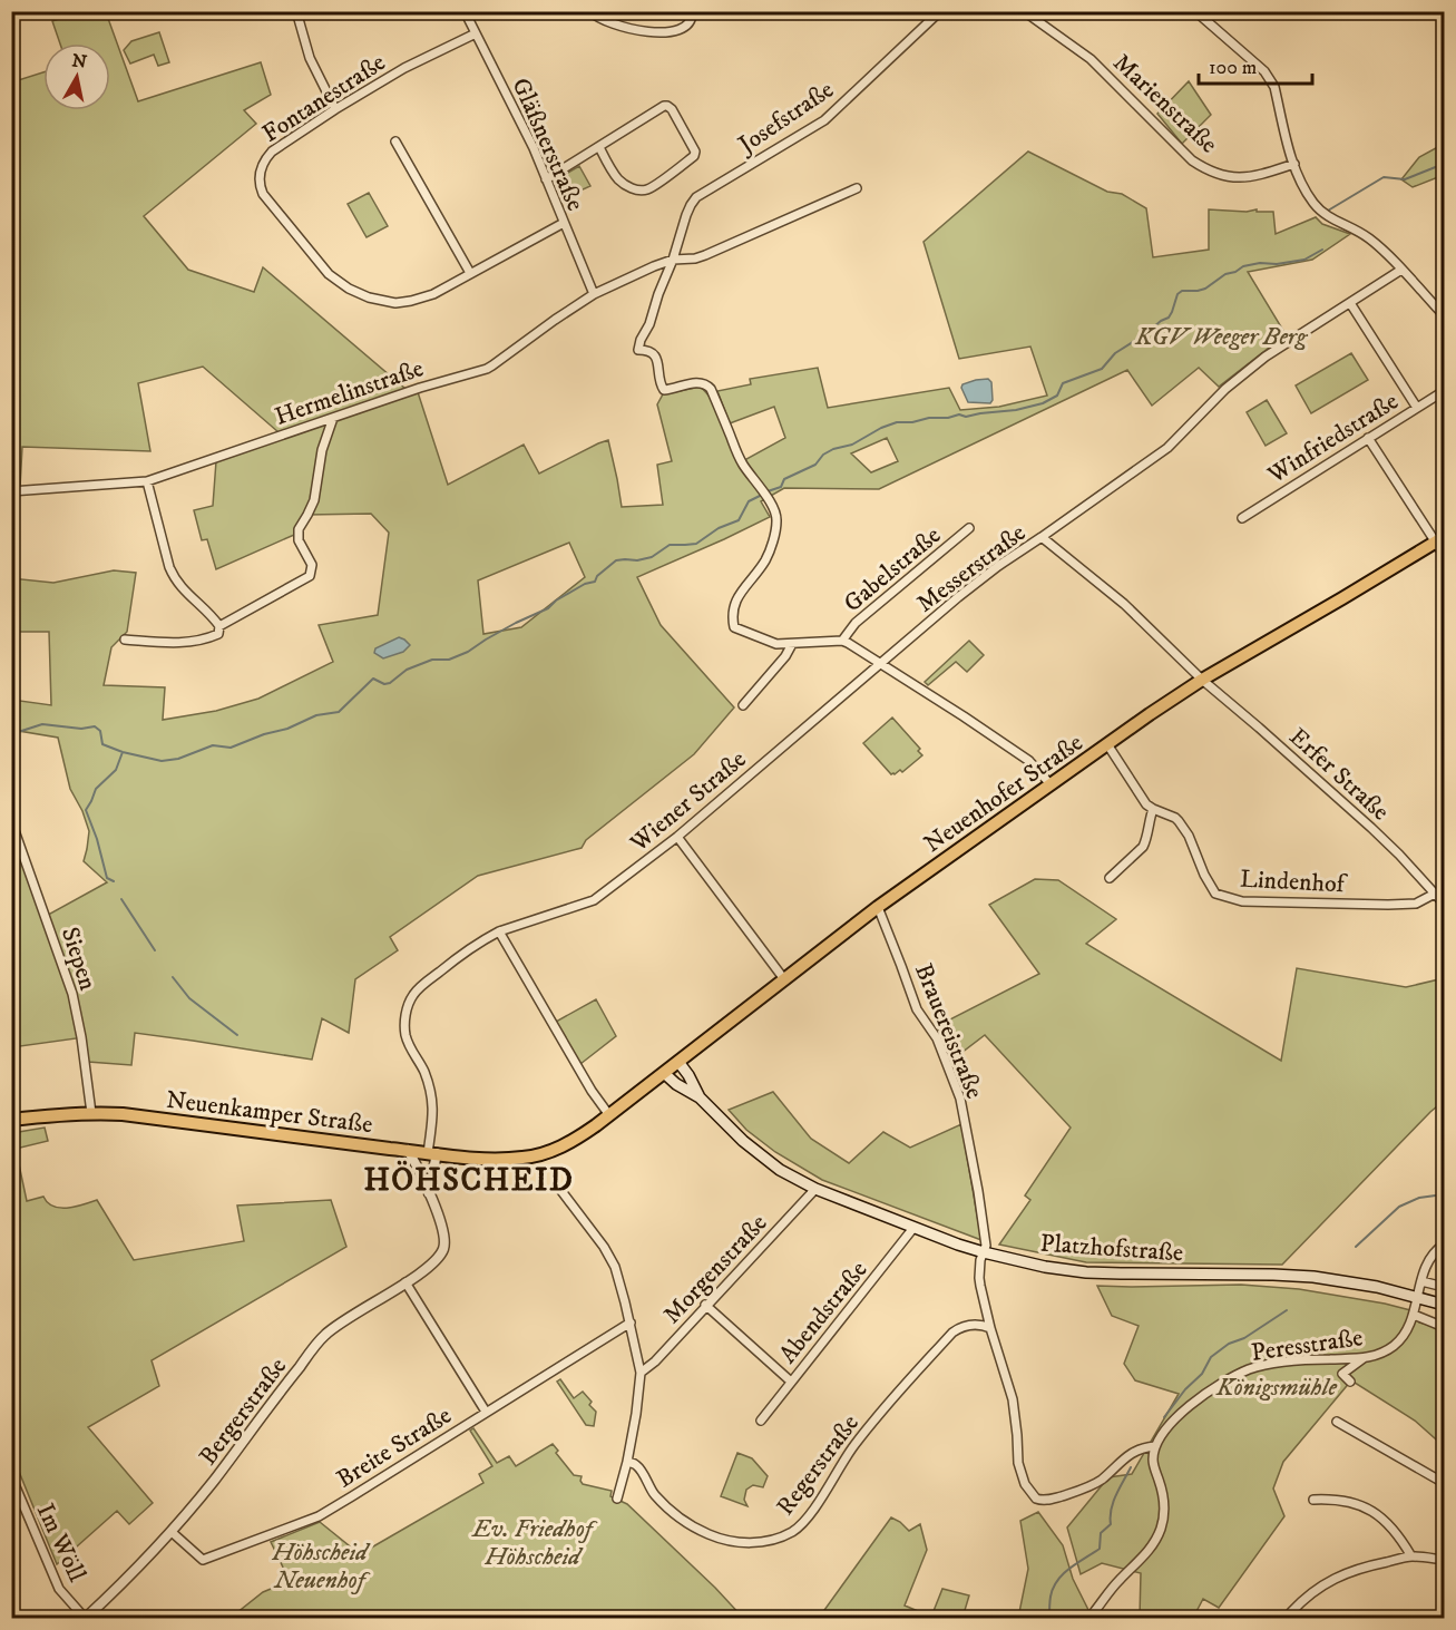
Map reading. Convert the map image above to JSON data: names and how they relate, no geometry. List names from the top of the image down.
{
  "streets": {
    "main road": ["Neuenhofer Straße", "Neuenkamper Straße", "Platzhofstraße"],
    "street": [
      "Fontanestraße",
      "Marienstraße",
      "Josefstraße",
      "Gläßnerstraße",
      "Hermelinstraße",
      "Winfriedstraße",
      "Messerstraße",
      "Gabelstraße",
      "Erfer Straße",
      "Wiener Straße",
      "Lindenhof",
      "Siepen",
      "Brauereistraße",
      "Morgenstraße",
      "Abendstraße",
      "Peresstraße",
      "Bergerstraße",
      "Breite Straße",
      "Regerstraße",
      "Im Wöll"
    ]
  },
  "crossings": [
    ["Fontanestraße", "Gläßnerstraße"],
    ["Josefstraße", "Hermelinstraße"],
    ["Gläßnerstraße", "Hermelinstraße"],
    ["Messerstraße", "Erfer Straße"],
    ["Messerstraße", "Neuenhofer Straße"],
    ["Messerstraße", "Wiener Straße"],
    ["Erfer Straße", "Neuenhofer Straße"],
    ["Erfer Straße", "Lindenhof"],
    ["Neuenhofer Straße", "Lindenhof"],
    ["Neuenhofer Straße", "Brauereistraße"],
    ["Neuenhofer Straße", "Neuenkamper Straße"],
    ["Neuenhofer Straße", "Platzhofstraße"],
    ["Wiener Straße", "Neuenkamper Straße"],
    ["Siepen", "Neuenkamper Straße"],
    ["Brauereistraße", "Platzhofstraße"],
    ["Platzhofstraße", "Morgenstraße"],
    ["Platzhofstraße", "Abendstraße"],
    ["Platzhofstraße", "Peresstraße"],
    ["Bergerstraße", "Breite Straße"],
    ["Bergerstraße", "Im Wöll"]
  ],
  "districts": ["HÖHSCHEID"],
  "parks": [
    "KGV Weeger Berg",
    "Königsmühle",
    "Ev. Friedhof Höhscheid",
    "Höhscheid Neuenhof"
  ],
  "scale_bar": "100 m",
  "north": "top"
}
